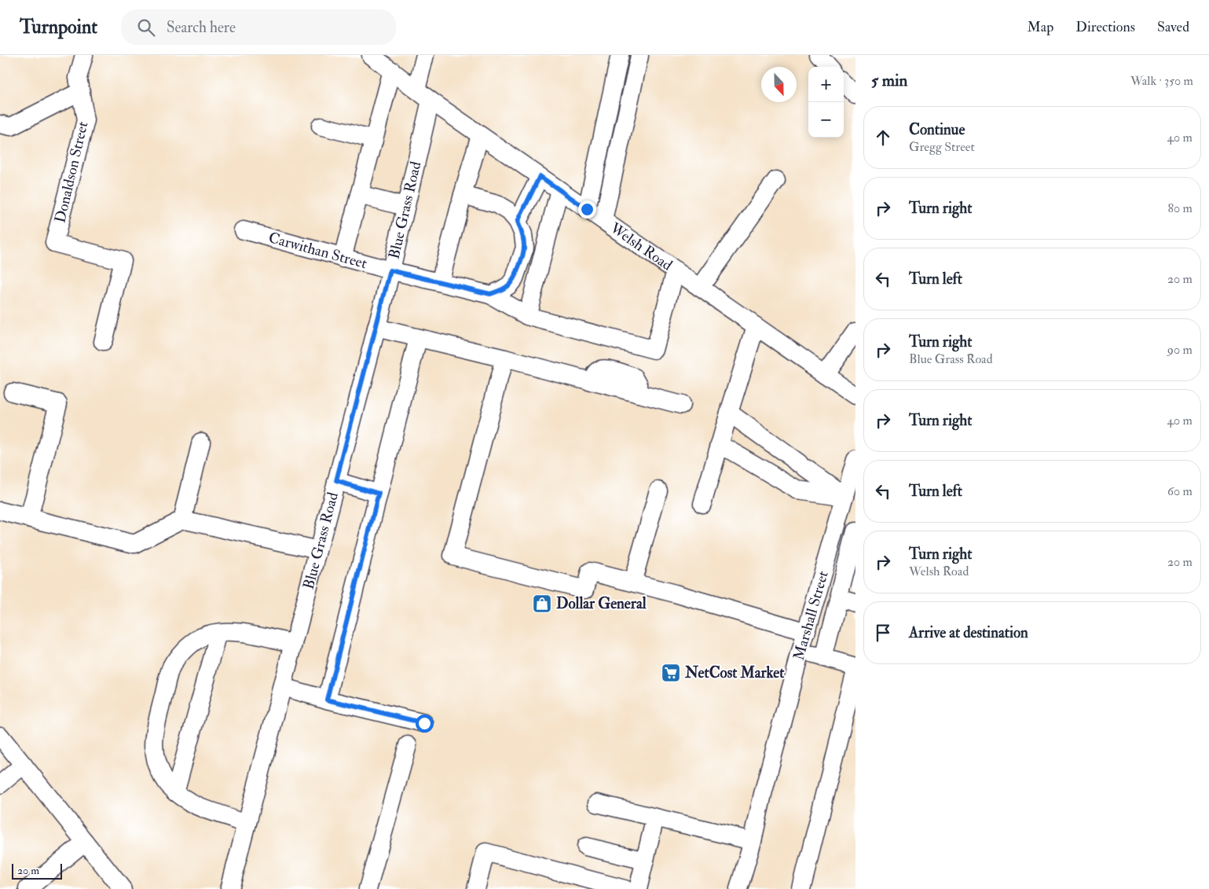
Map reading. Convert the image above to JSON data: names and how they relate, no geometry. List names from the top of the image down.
{
  "streets": {
    "street": [
      "Donaldson Street",
      "Blue Grass Road",
      "Welsh Road",
      "Carwithan Street",
      "Marshall Street"
    ]
  },
  "crossings": [
    ["Blue Grass Road", "Welsh Road"],
    ["Blue Grass Road", "Carwithan Street"],
    ["Welsh Road", "Carwithan Street"]
  ],
  "places": {
    "shop": ["Dollar General"],
    "supermarket": ["NetCost Market"]
  },
  "scale_bar": "20 m",
  "north": "bottom",
  "page": {
    "header": "Turnpoint",
    "search": "Search here",
    "nav": ["Map", "Directions", "Saved"],
    "heading": ["5 min", "Walk · 350 m"],
    "map_buttons": ["+", "−"],
    "list": [
      ["Continue", "Gregg Street", "40 m"],
      ["Turn right", "80 m"],
      ["Turn left", "20 m"],
      ["Turn right", "Blue Grass Road", "90 m"],
      ["Turn right", "40 m"],
      ["Turn left", "60 m"],
      ["Turn right", "Welsh Road", "20 m"],
      "Arrive at destination"
    ],
    "scale": "20 m"
  }
}
